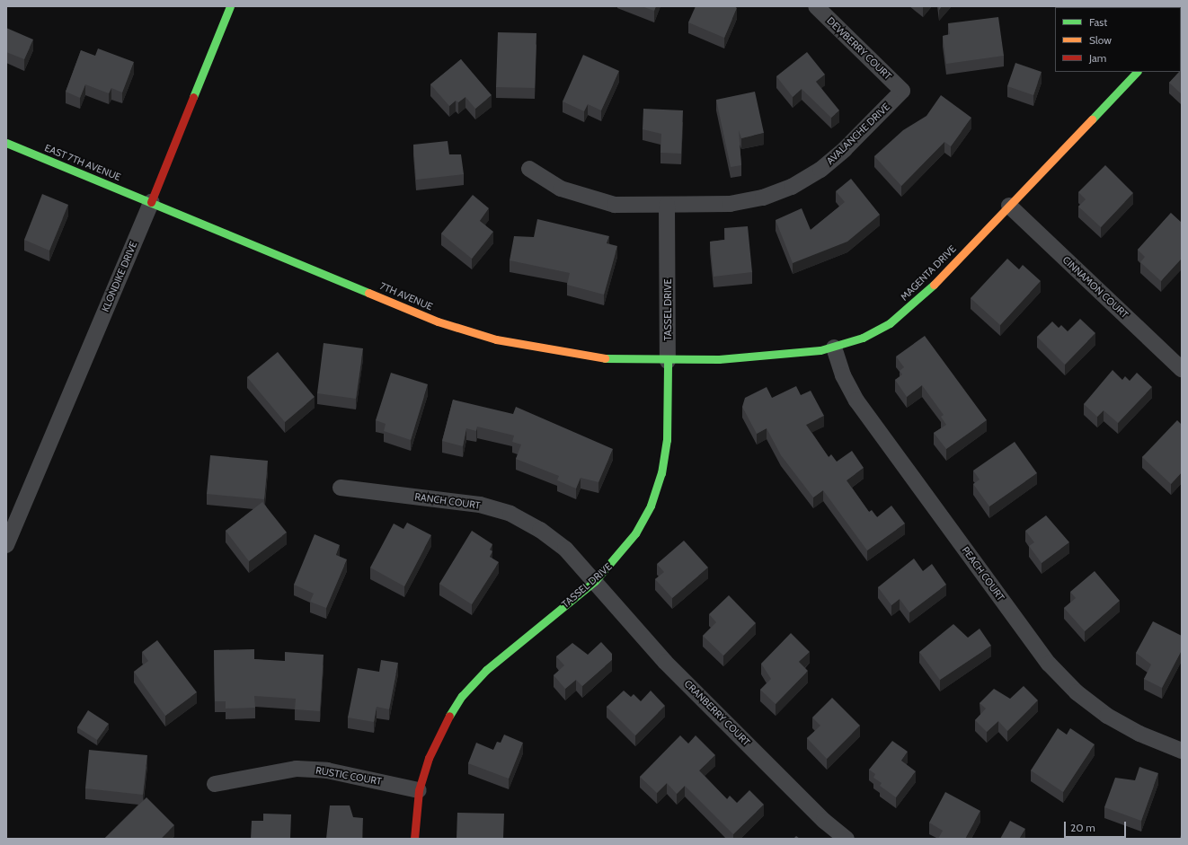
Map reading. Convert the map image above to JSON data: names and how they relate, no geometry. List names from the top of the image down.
{
  "streets": {
    "main road": [
      "EAST 7TH AVENUE",
      "MAGENTA DRIVE",
      "KLONDIKE DRIVE",
      "7TH AVENUE",
      "TASSEL DRIVE"
    ],
    "street": [
      "DEWBERRY COURT",
      "AVALANCHE DRIVE",
      "CINNAMON COURT",
      "RANCH COURT",
      "PEACH COURT",
      "CRANBERRY COURT",
      "RUSTIC COURT"
    ]
  },
  "crossings": [
    ["DEWBERRY COURT", "AVALANCHE DRIVE"],
    ["AVALANCHE DRIVE", "TASSEL DRIVE"],
    ["EAST 7TH AVENUE", "KLONDIKE DRIVE"],
    ["EAST 7TH AVENUE", "7TH AVENUE"],
    ["MAGENTA DRIVE", "CINNAMON COURT"],
    ["MAGENTA DRIVE", "7TH AVENUE"],
    ["MAGENTA DRIVE", "TASSEL DRIVE"],
    ["MAGENTA DRIVE", "PEACH COURT"],
    ["KLONDIKE DRIVE", "7TH AVENUE"],
    ["7TH AVENUE", "TASSEL DRIVE"],
    ["TASSEL DRIVE", "RANCH COURT"],
    ["TASSEL DRIVE", "CRANBERRY COURT"],
    ["TASSEL DRIVE", "RUSTIC COURT"],
    ["RANCH COURT", "CRANBERRY COURT"]
  ],
  "legend": ["Fast", "Slow", "Jam"],
  "scale_bar": "20 m"
}
